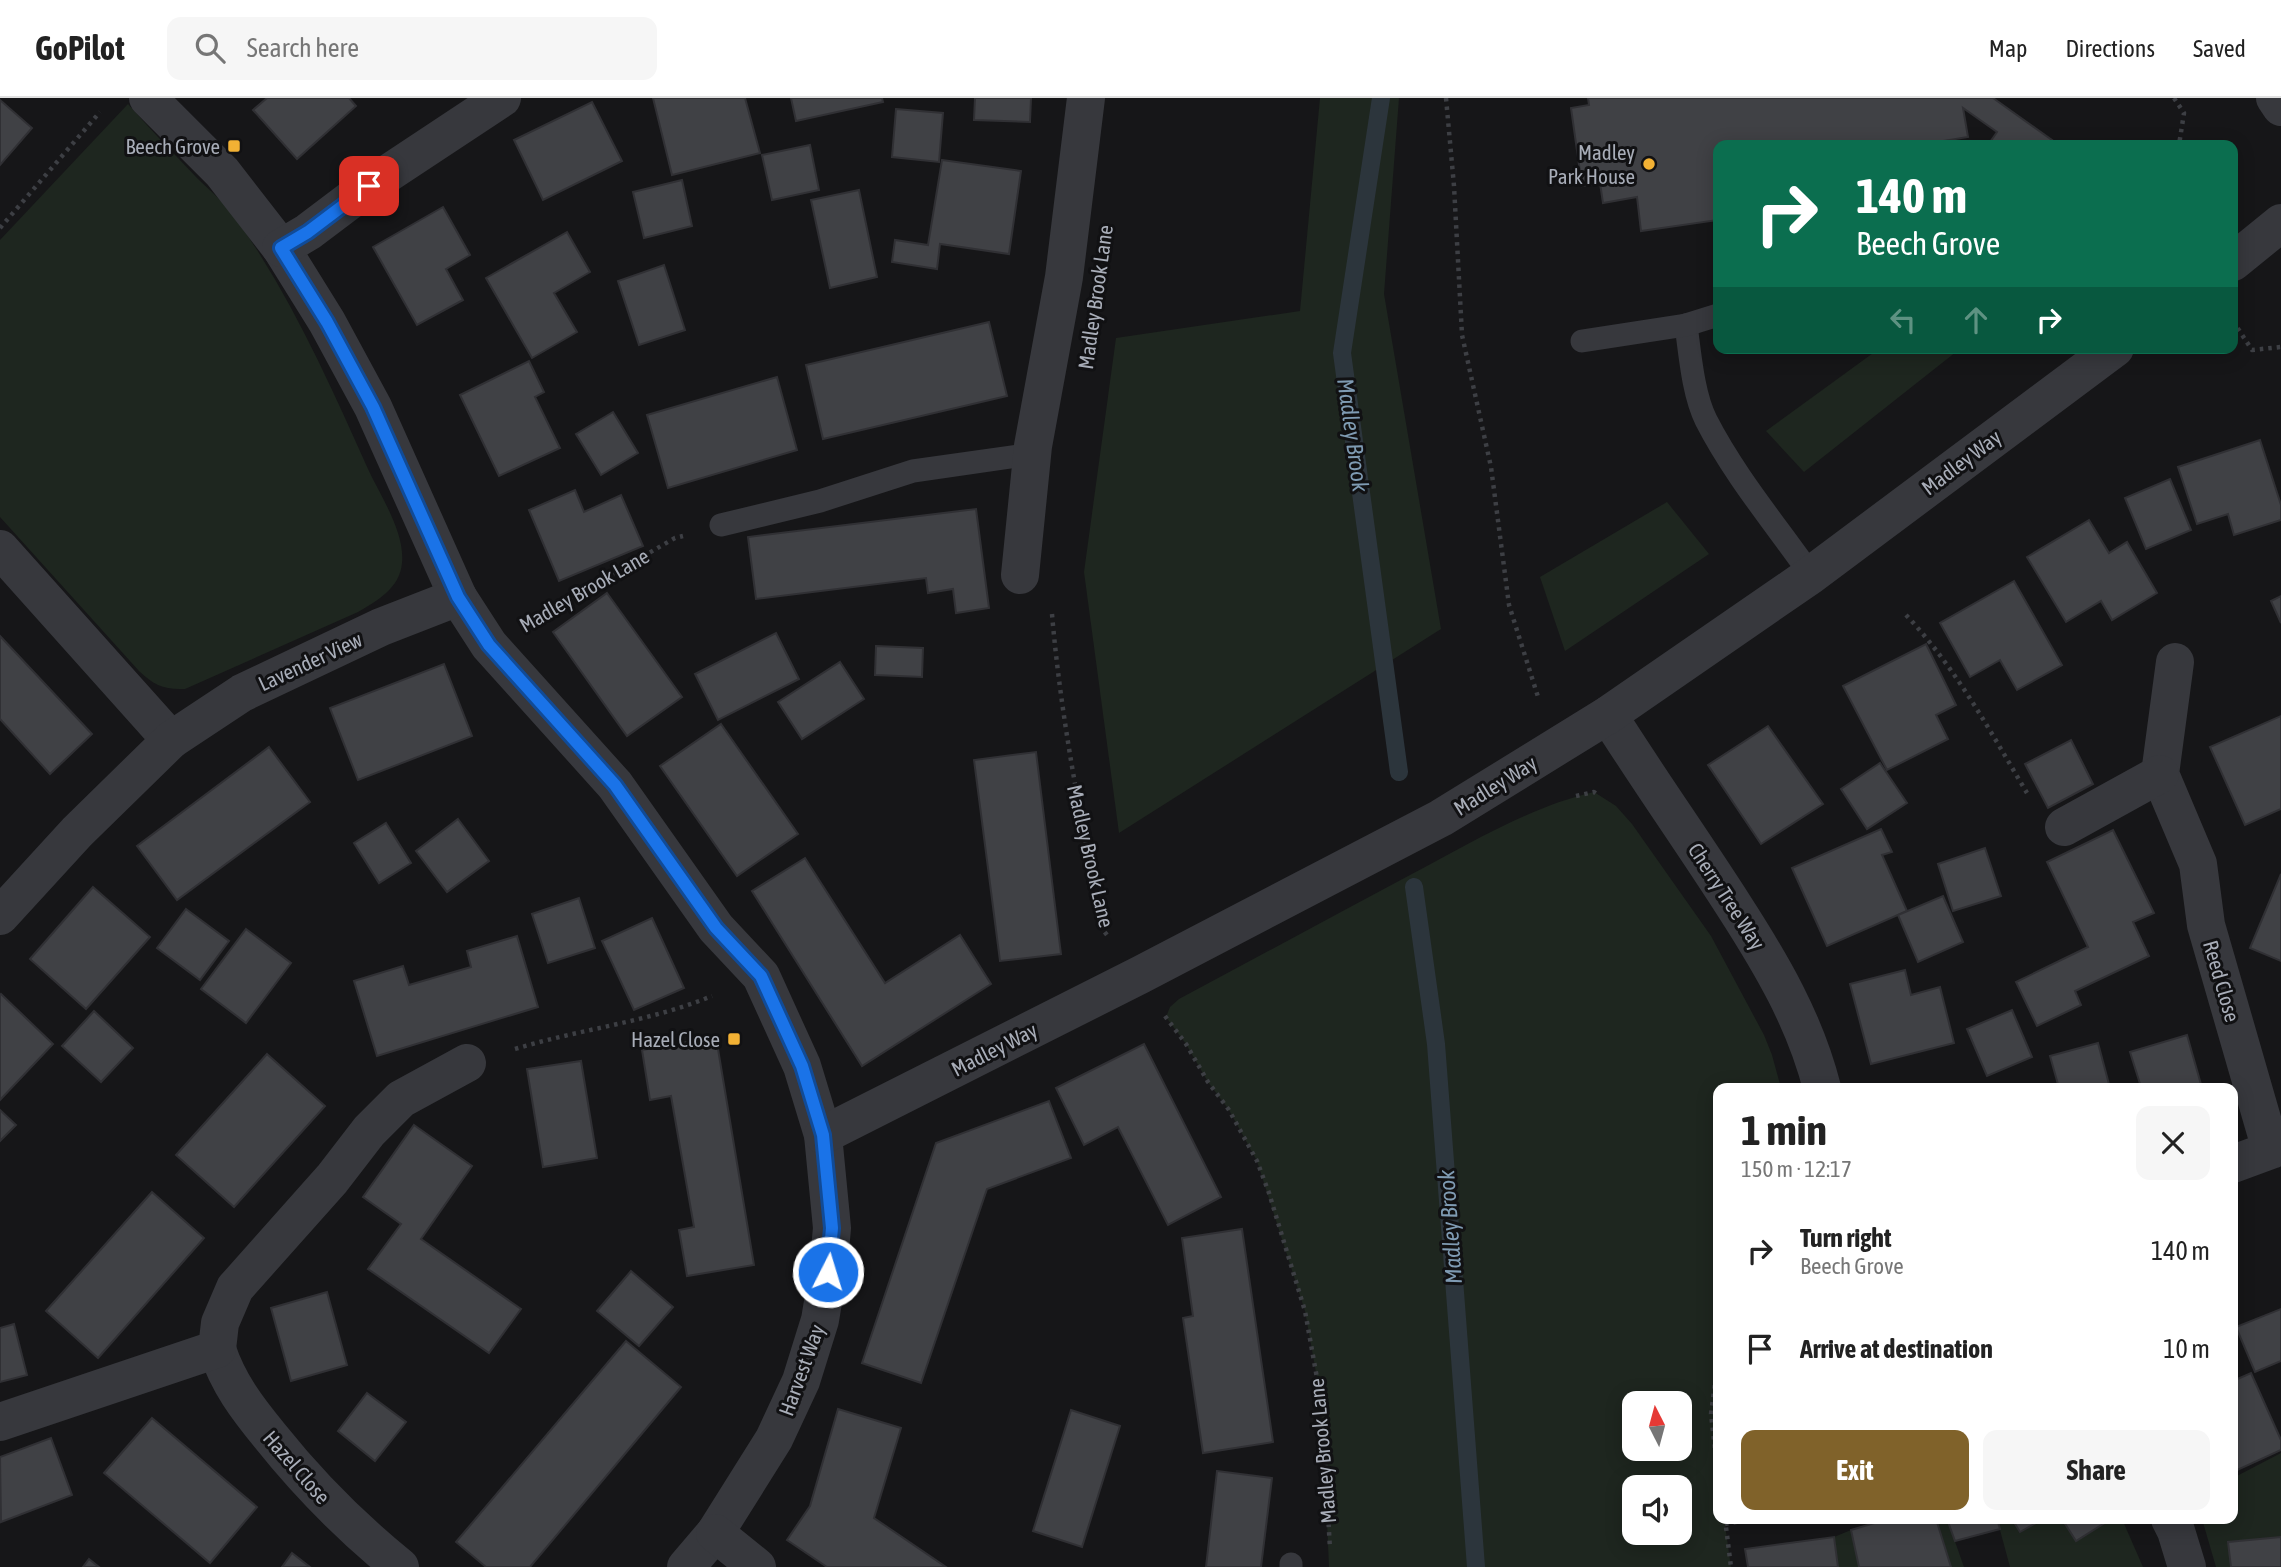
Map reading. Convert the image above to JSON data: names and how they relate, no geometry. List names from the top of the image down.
{
  "streets": {
    "street": [
      "Madley Brook Lane",
      "Madley Way",
      "Lavender View",
      "Cherry Tree Way",
      "Reed Close",
      "Harvest Way",
      "Hazel Close"
    ]
  },
  "crossings": [
    ["Madley Brook Lane", "Madley Way"],
    ["Madley Brook Lane", "Harvest Way"],
    ["Madley Way", "Cherry Tree Way"],
    ["Madley Way", "Harvest Way"],
    ["Lavender View", "Harvest Way"]
  ],
  "water": ["Madley Brook"],
  "places": {
    "transit": ["Beech Grove", "Hazel Close"],
    "other": ["Madley Park House"]
  },
  "north": "top",
  "page": {
    "header": "GoPilot",
    "search": "Search here",
    "nav": ["Map", "Directions", "Saved"],
    "turn": ["140 m", "Beech Grove"],
    "heading": ["1 min", "150 m · 12:17"],
    "list": [
      {
        "name": "Turn right",
        "note": "Beech Grove",
        "value": "140 m"
      },
      {
        "name": "Arrive at destination",
        "value": "10 m"
      }
    ],
    "buttons": ["Exit", "Share"]
  }
}
